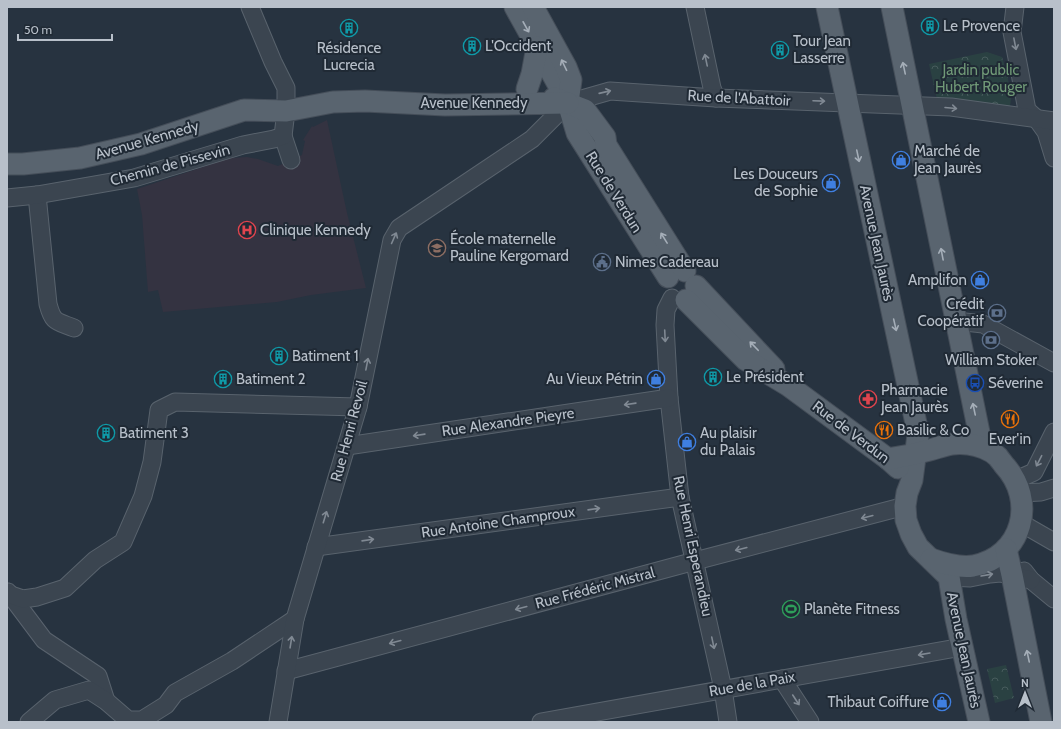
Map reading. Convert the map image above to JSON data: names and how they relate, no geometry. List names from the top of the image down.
{
  "streets": {
    "main road": ["Avenue Kennedy", "Rue de Verdun", "Avenue Jean Jaurès"],
    "street": [
      "Rue de l'Abattoir",
      "Chemin de Pissevin",
      "Rue Alexandre Pieyre",
      "Rue Henri Revoil",
      "Rue Antoine Champroux",
      "Rue Henri Esperandieu",
      "Rue Frédéric Mistral",
      "Rue de la Paix"
    ]
  },
  "crossings": [
    ["Rue de l'Abattoir", "Avenue Kennedy"],
    ["Rue de l'Abattoir", "Rue de Verdun"],
    ["Rue de l'Abattoir", "Avenue Jean Jaurès"],
    ["Rue de l'Abattoir", "Rue Henri Revoil"],
    ["Avenue Kennedy", "Rue de Verdun"],
    ["Avenue Kennedy", "Rue Henri Revoil"],
    ["Rue de Verdun", "Avenue Jean Jaurès"],
    ["Rue de Verdun", "Rue Henri Revoil"],
    ["Rue de Verdun", "Rue Henri Esperandieu"],
    ["Rue de Verdun", "Rue Frédéric Mistral"],
    ["Avenue Jean Jaurès", "Rue Frédéric Mistral"],
    ["Avenue Jean Jaurès", "Rue de la Paix"],
    ["Rue Alexandre Pieyre", "Rue Henri Revoil"],
    ["Rue Alexandre Pieyre", "Rue Henri Esperandieu"],
    ["Rue Henri Revoil", "Rue Antoine Champroux"],
    ["Rue Henri Revoil", "Rue Frédéric Mistral"],
    ["Rue Antoine Champroux", "Rue Henri Esperandieu"],
    ["Rue Henri Esperandieu", "Rue Frédéric Mistral"],
    ["Rue Henri Esperandieu", "Rue de la Paix"]
  ],
  "one_way": [
    "Rue de l'Abattoir",
    "Rue Alexandre Pieyre",
    "Rue Henri Revoil",
    "Rue Antoine Champroux",
    "Rue Henri Esperandieu",
    "Rue Frédéric Mistral",
    "Rue de la Paix"
  ],
  "parks": ["Jardin public Hubert Rouger"],
  "places": {
    "building": [
      "Le Provence",
      "Résidence Lucrecia",
      "L'Occident",
      "Tour Jean Lasserre",
      "Batiment 1",
      "Le Président",
      "Batiment 2",
      "Batiment 3"
    ],
    "shop": [
      "Marché de Jean Jaurès",
      "Les Douceurs de Sophie",
      "Amplifon",
      "Au Vieux Pétrin",
      "Au plaisir du Palais",
      "Thibaut Coiffure"
    ],
    "hospital": ["Clinique Kennedy"],
    "school or university": ["École maternelle Pauline Kergomard"],
    "public building": ["Nimes Cadereau"],
    "bank": ["Crédit Coopératif", "William Stoker"],
    "bus stop": ["Séverine"],
    "pharmacy": ["Pharmacie Jean Jaurès"],
    "restaurant": ["Ever'in", "Basilic & Co"],
    "sports": ["Planète Fitness"]
  },
  "scale_bar": "50 m",
  "north": "top"
}
